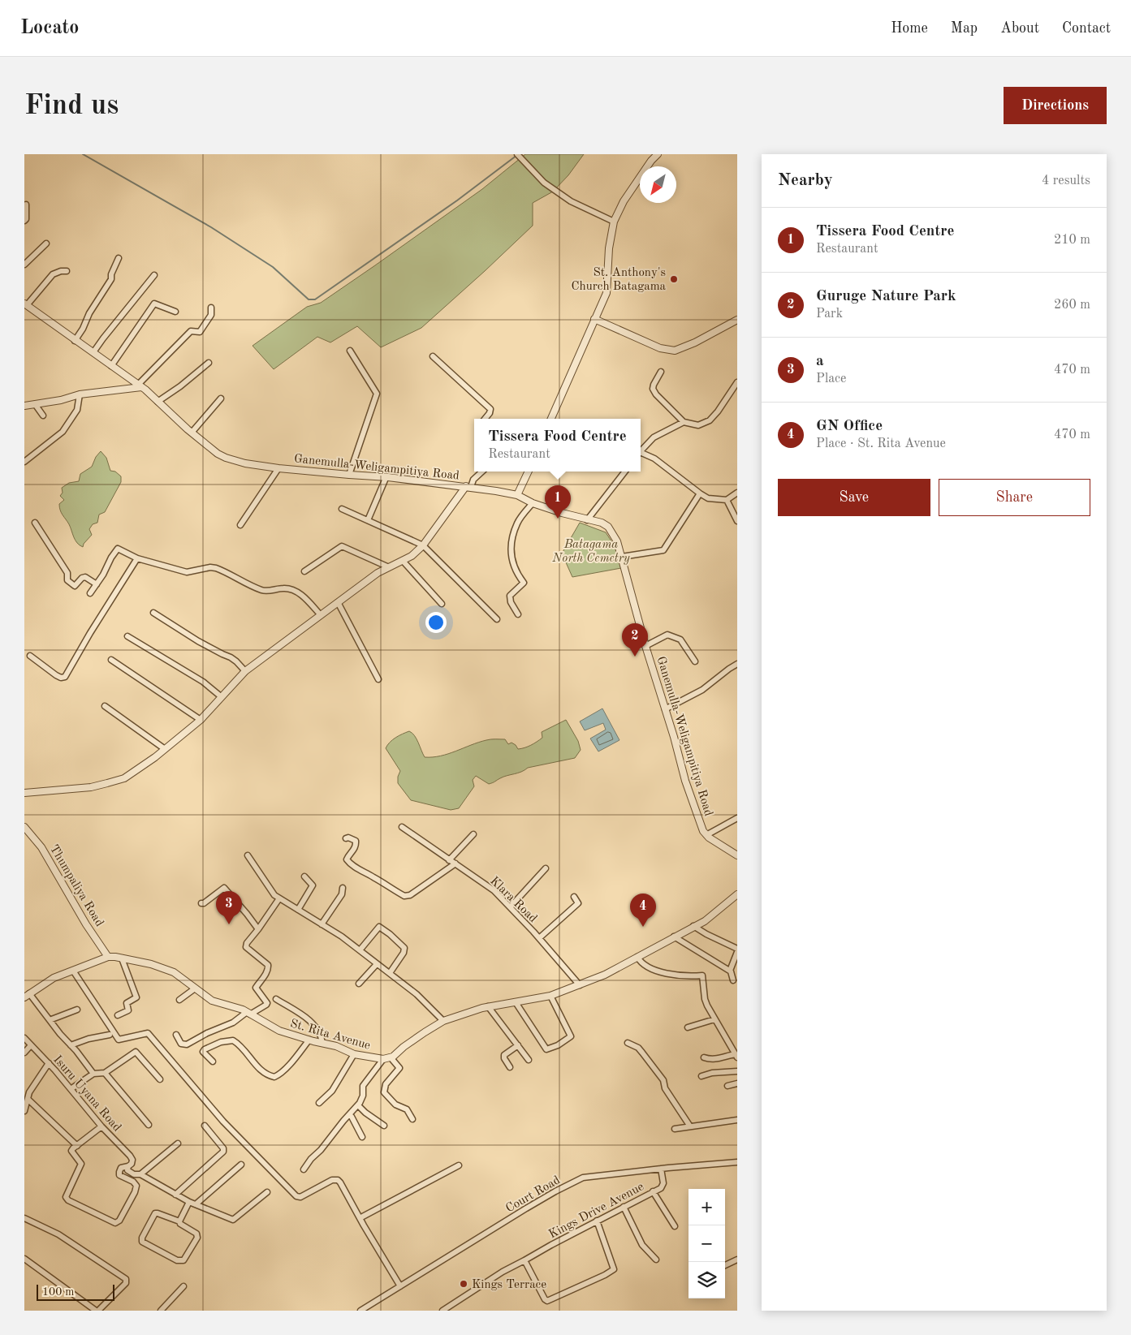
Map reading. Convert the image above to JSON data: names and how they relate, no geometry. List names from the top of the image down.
{
  "streets": {
    "street": [
      "Ganemulla-Weligampitiya Road",
      "Thumpaliya Road",
      "Klara Road",
      "St. Rita Avenue",
      "Isuru Uyana Road",
      "Court Road",
      "Kings Drive Avenue"
    ]
  },
  "crossings": [
    ["Thumpaliya Road", "St. Rita Avenue"],
    ["Klara Road", "St. Rita Avenue"],
    ["Court Road", "Kings Drive Avenue"]
  ],
  "parks": ["Batagama North Cemetry"],
  "places": ["St. Anthony's Church Batagama", "Kings Terrace"],
  "scale_bar": "100 m",
  "north": "bottom left",
  "page": {
    "header": "Locato",
    "nav": [
      "Home",
      "Map",
      "About",
      "Contact"
    ],
    "buttons": [
      "Directions",
      ["Save", "Share"]
    ],
    "title": "Find us",
    "heading": ["Nearby", "4 results"],
    "list": [
      {
        "mark": "1",
        "name": "Tissera Food Centre",
        "note": "Restaurant",
        "value": "210 m"
      },
      {
        "mark": "2",
        "name": "Guruge Nature Park",
        "note": "Park",
        "value": "260 m"
      },
      {
        "mark": "3",
        "name": "a",
        "note": "Place",
        "value": "470 m"
      },
      {
        "mark": "4",
        "name": "GN Office",
        "note": "Place · St. Rita Avenue",
        "value": "470 m"
      }
    ],
    "popup": ["Tissera Food Centre", "Restaurant"],
    "pins": [
      "1",
      "2",
      "3",
      "4"
    ],
    "map_buttons": ["+", "−"],
    "scale": "100 m"
  }
}
